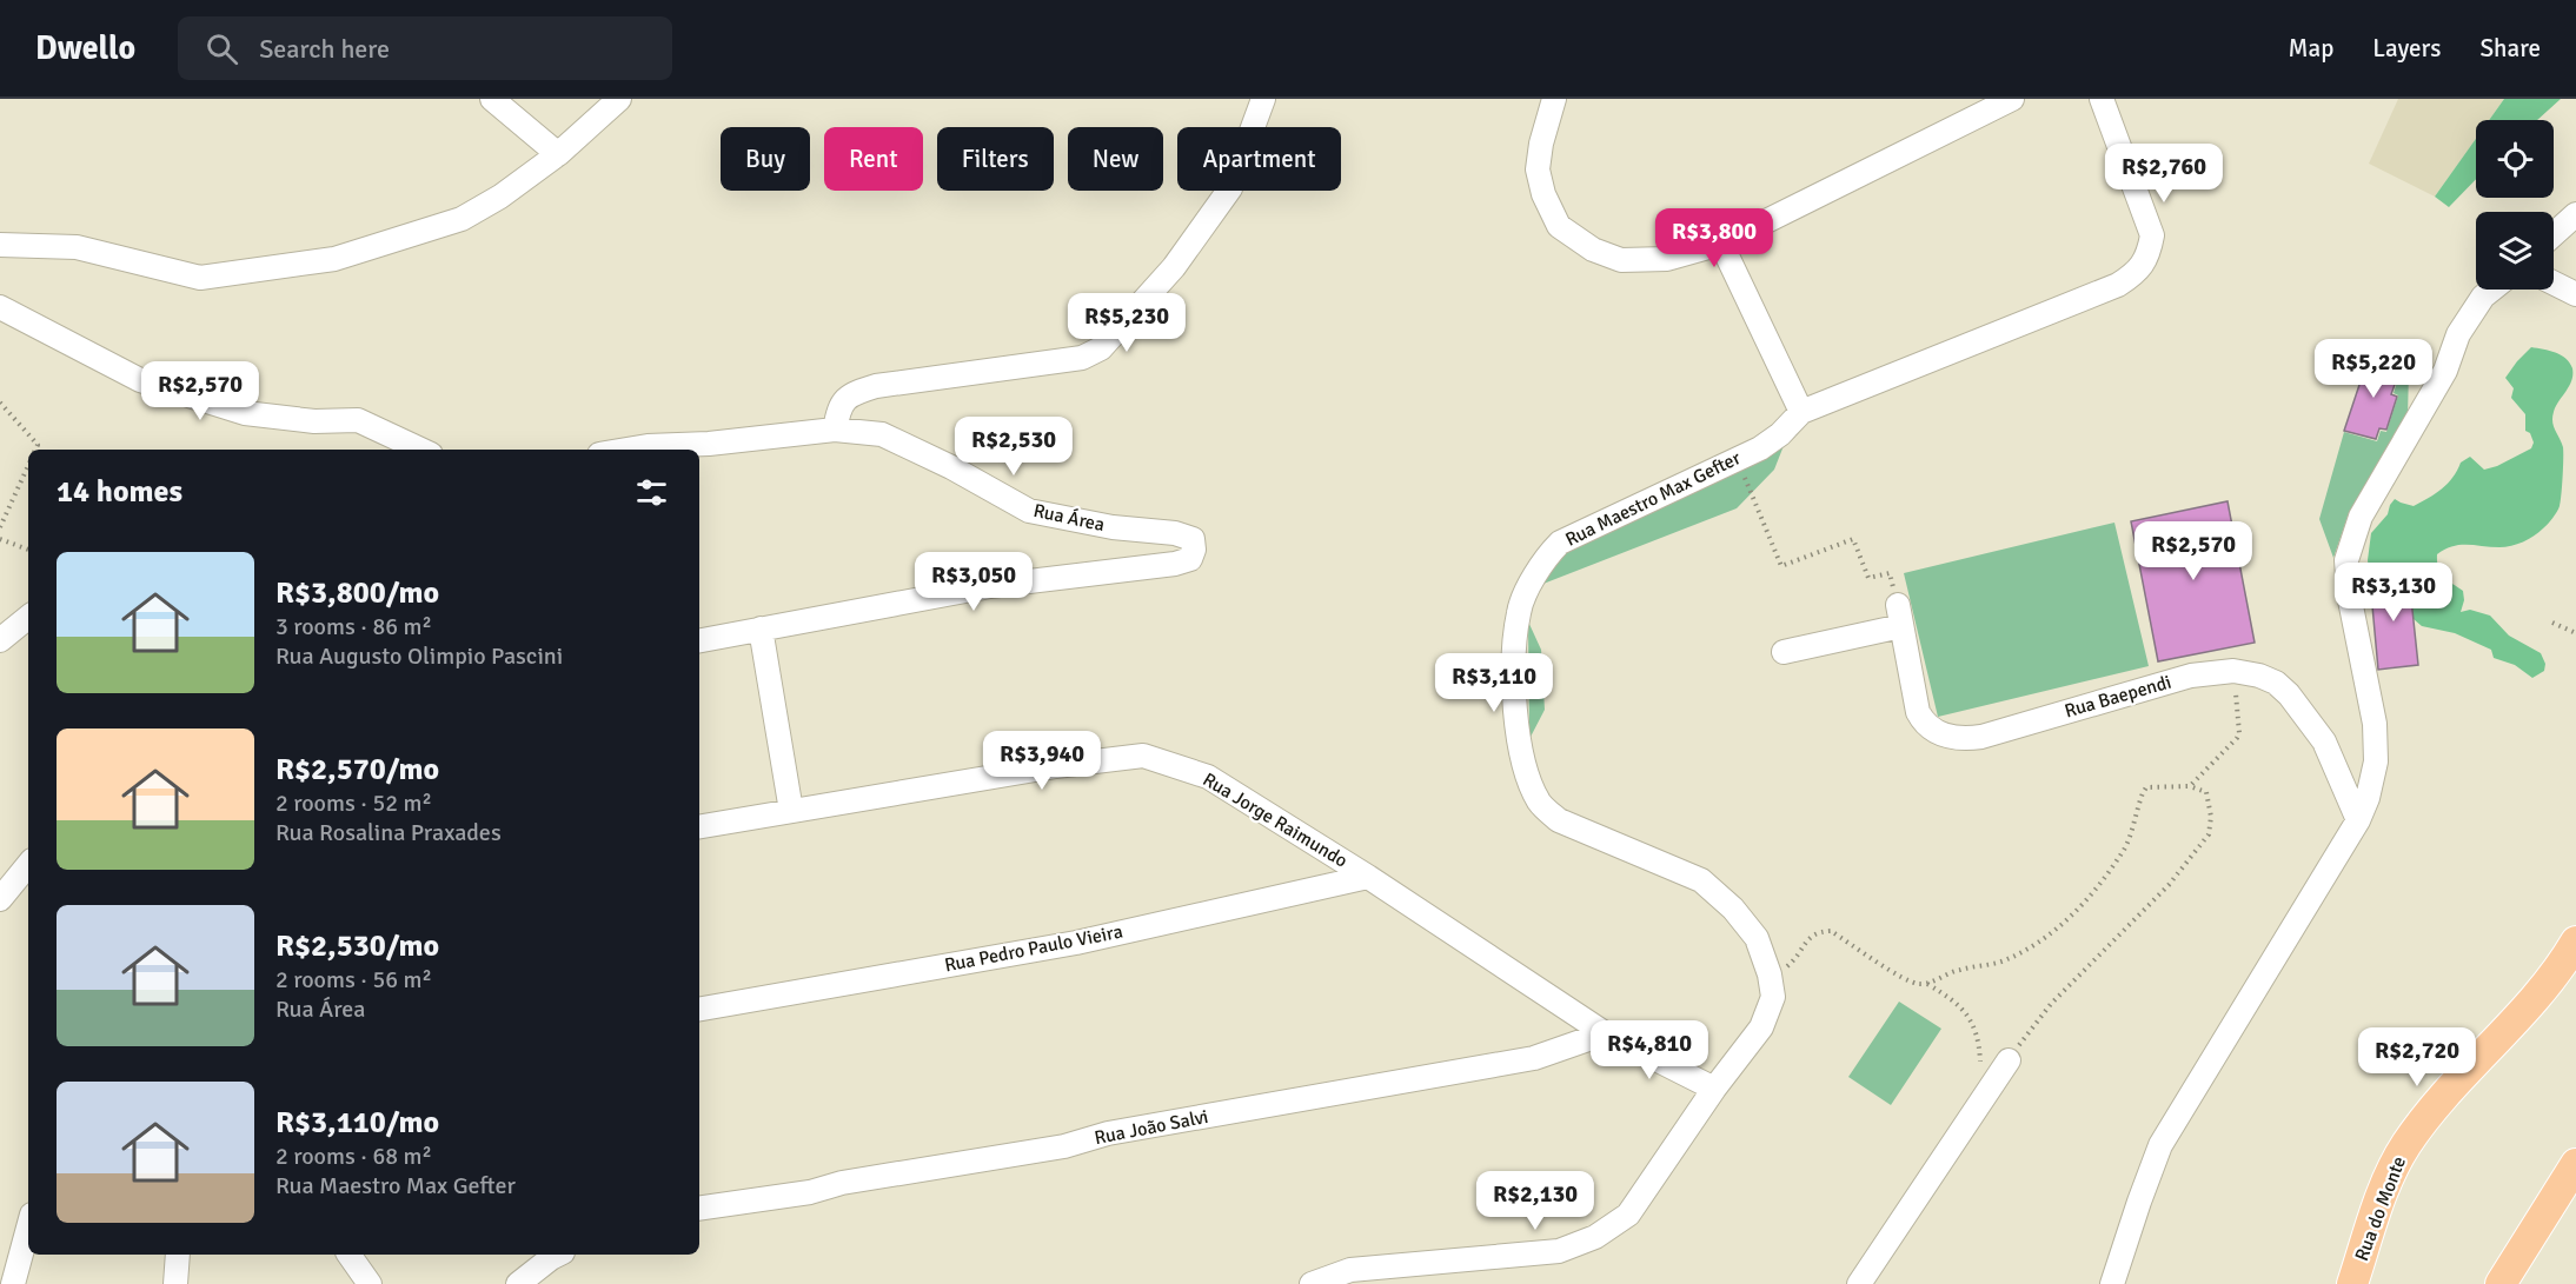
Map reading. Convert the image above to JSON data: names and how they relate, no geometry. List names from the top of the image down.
{
  "streets": {
    "main road": ["Rua do Monte"],
    "street": [
      "Rua Maestro Max Gefter",
      "Rua Área",
      "Rua Baependi",
      "Rua Jorge Raimundo",
      "Rua Pedro Paulo Vieira",
      "Rua João Salvi"
    ]
  },
  "crossings": [
    ["Rua Maestro Max Gefter", "Rua Jorge Raimundo"],
    ["Rua Jorge Raimundo", "Rua Pedro Paulo Vieira"],
    ["Rua Jorge Raimundo", "Rua João Salvi"]
  ],
  "page": {
    "header": "Dwello",
    "search": "Search here",
    "nav": ["Map", "Layers", "Share"],
    "chip": [
      "Buy",
      "Rent",
      "Filters",
      "New",
      "Apartment"
    ],
    "price": [
      "R$2,760",
      "R$3,800",
      "R$5,230",
      "R$5,220",
      "R$2,570",
      "R$2,530",
      "R$2,570",
      "R$3,050",
      "R$3,130",
      "R$3,110",
      "R$3,940",
      "R$4,810",
      "R$2,720",
      "R$2,130"
    ],
    "heading": "14 homes",
    "list": [
      {
        "name": "R$3,800/mo",
        "note": "3 rooms · 86 m² · Rua Augusto Olimpio Pascini"
      },
      {
        "name": "R$2,570/mo",
        "note": "2 rooms · 52 m² · Rua Rosalina Praxades"
      },
      {
        "name": "R$2,530/mo",
        "note": "2 rooms · 56 m² · Rua Área"
      },
      {
        "name": "R$3,110/mo",
        "note": "2 rooms · 68 m² · Rua Maestro Max Gefter"
      }
    ]
  }
}
